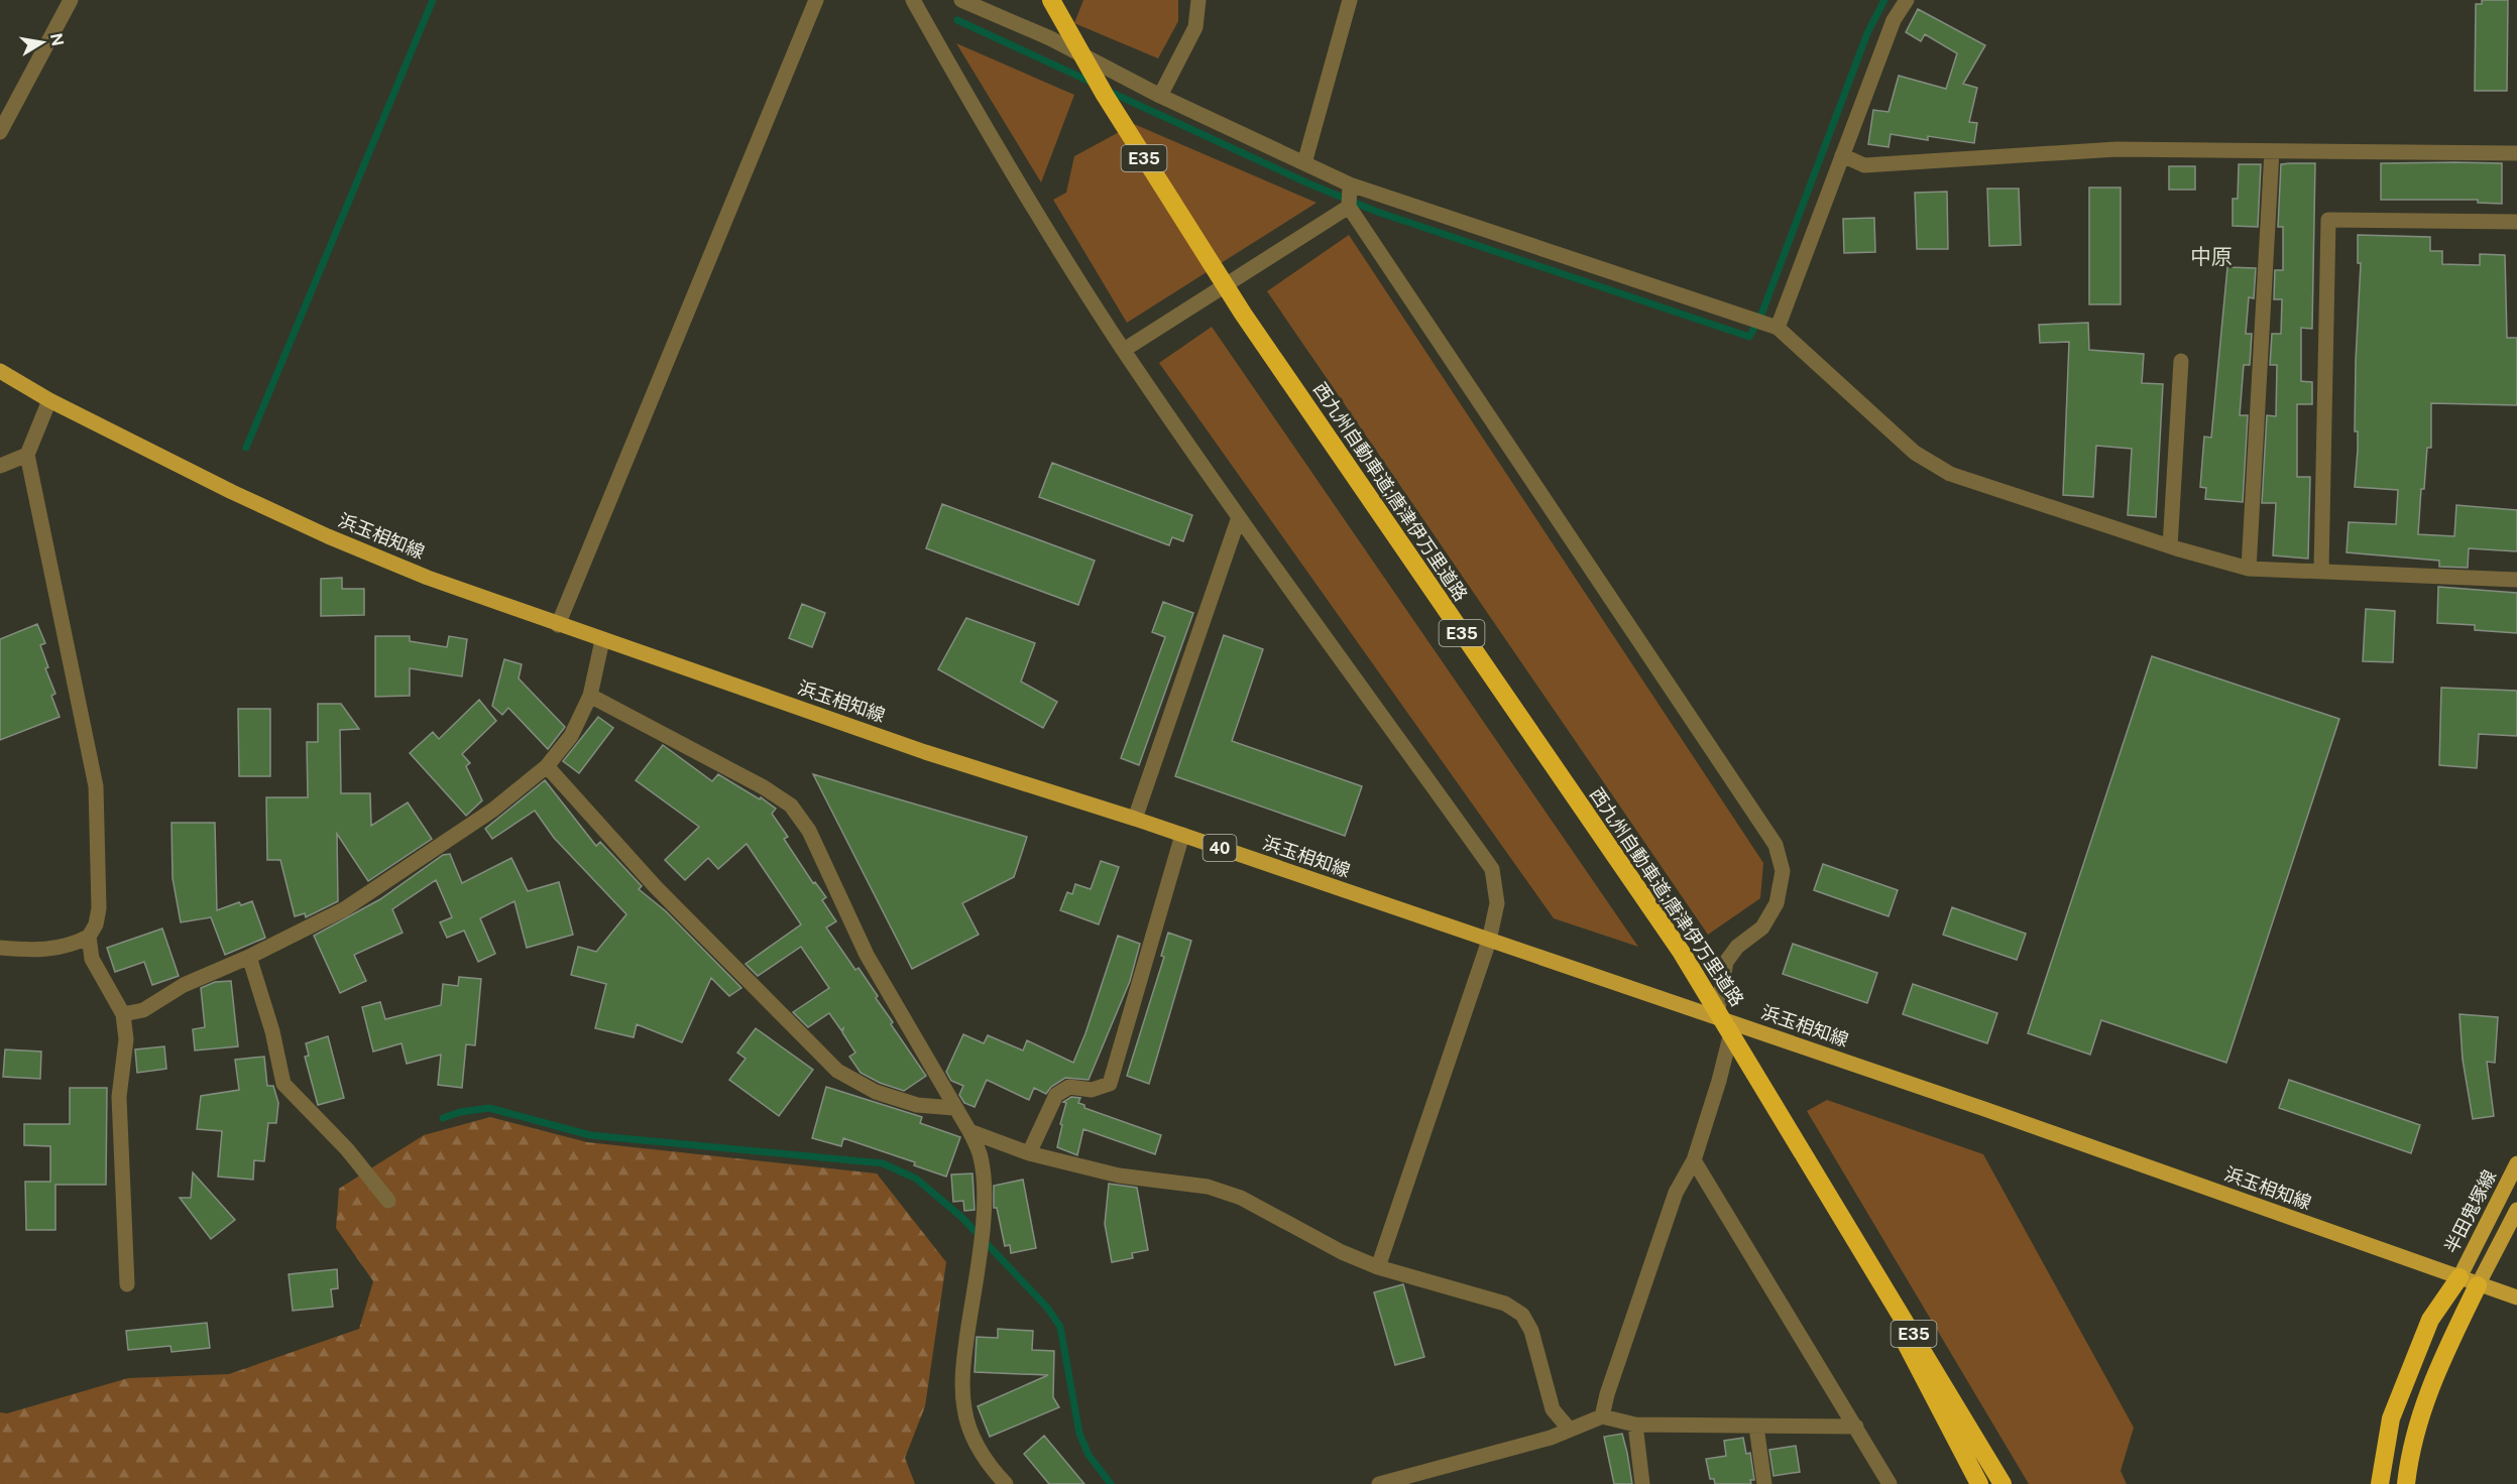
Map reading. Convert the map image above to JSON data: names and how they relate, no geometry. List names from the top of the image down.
{
  "streets": {
    "highway": ["E35", "西九州自動車道;唐津伊万里道路"],
    "main road": ["浜玉相知線", "40", "半田鬼塚線"]
  },
  "crossings": [
    ["浜玉相知線", "半田鬼塚線"]
  ],
  "districts": ["中原"],
  "north": "right"
}
